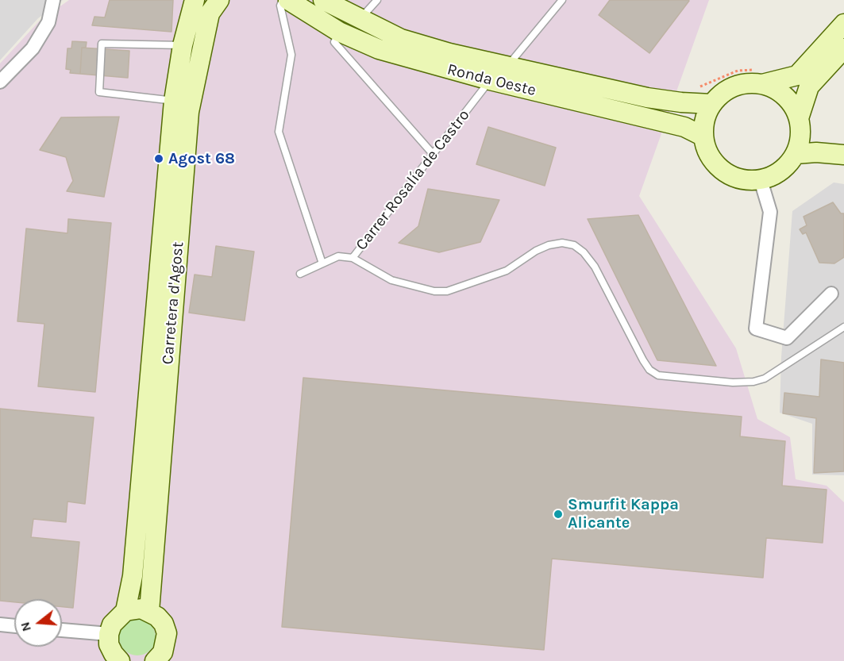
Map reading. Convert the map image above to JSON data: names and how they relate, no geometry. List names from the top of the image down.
{
  "streets": {
    "main road": ["Ronda Oeste", "Carretera d'Agost"],
    "lane": ["Carrer Rosalía de Castro"]
  },
  "crossings": [
    ["Ronda Oeste", "Carrer Rosalía de Castro"]
  ],
  "places": ["Agost 68", "Smurfit Kappa Alicante"],
  "north": "left"
}
